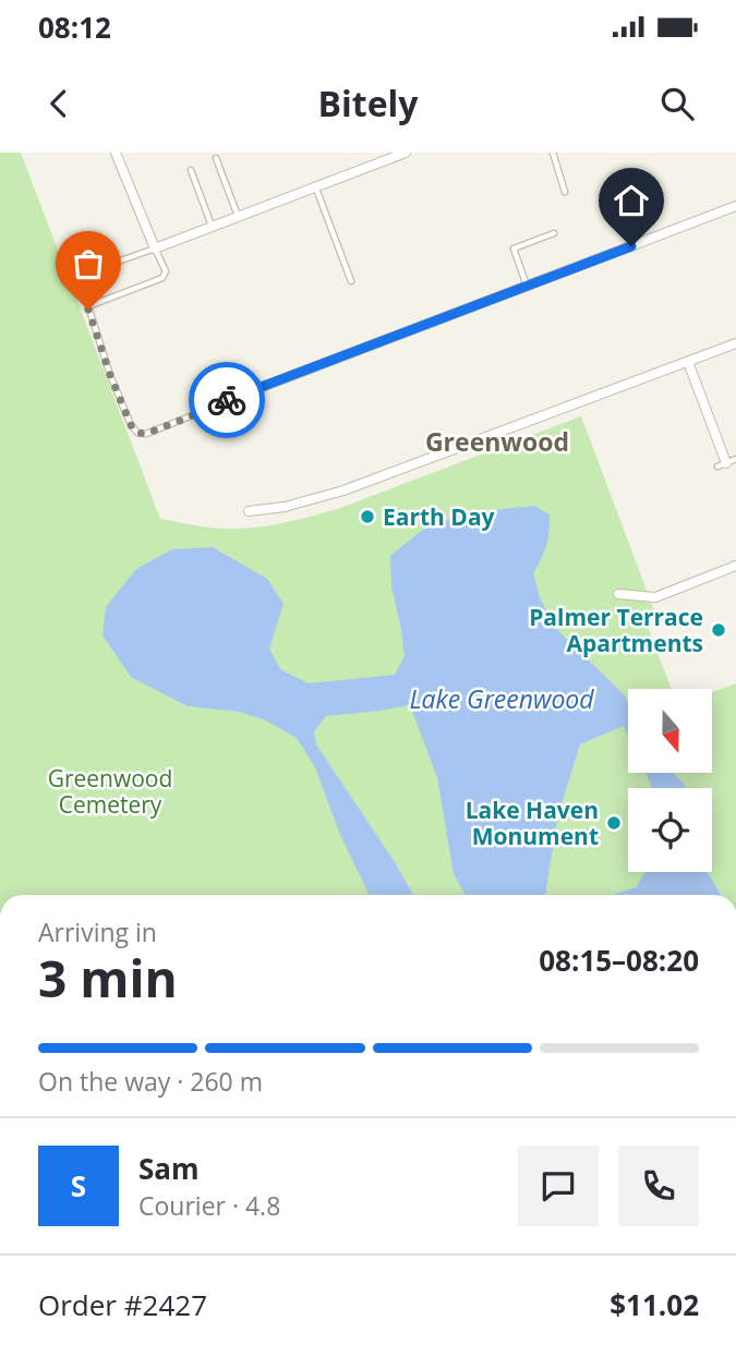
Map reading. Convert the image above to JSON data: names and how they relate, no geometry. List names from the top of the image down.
{
  "districts": ["Greenwood"],
  "water": ["Lake Greenwood"],
  "parks": ["Greenwood Cemetery"],
  "places": ["Earth Day", "Palmer Terrace Apartments", "Lake Haven Monument"],
  "north": "bottom",
  "page": {
    "status": "08:12",
    "header": "Bitely",
    "heading": ["3 min", "Arriving in", "08:15–08:20"],
    "panel": [
      "Sam",
      "Courier · 4.8",
      "Order #2427",
      "$11.02"
    ],
    "bar": "On the way · 260 m",
    "round": "S"
  }
}
